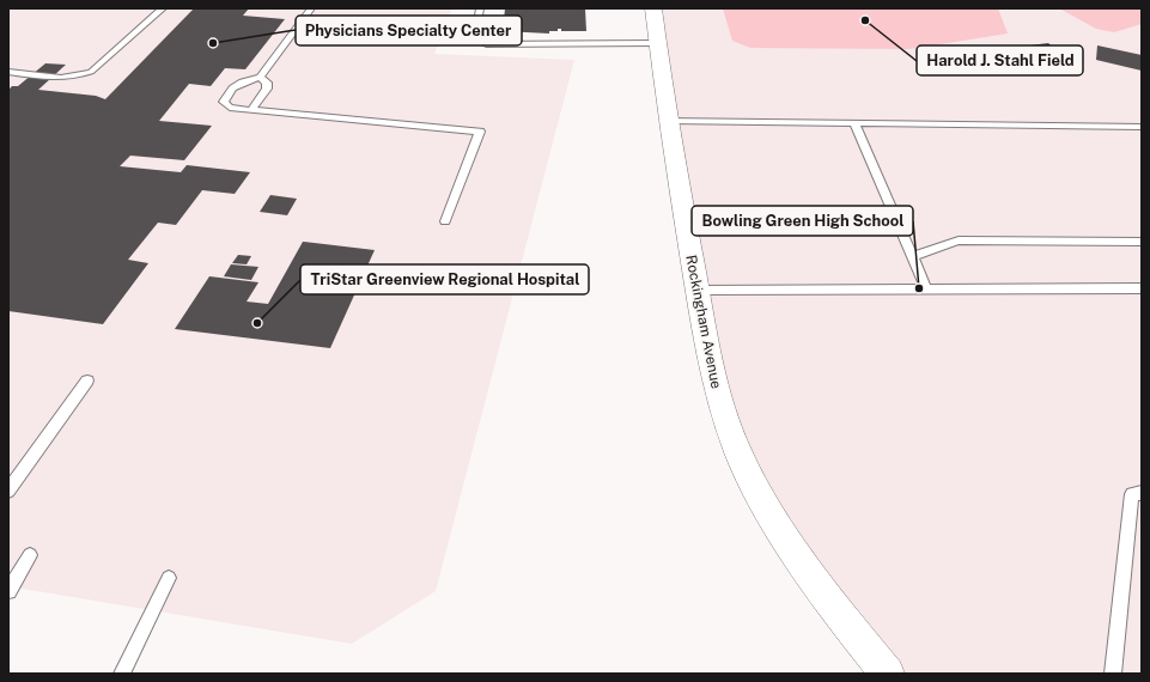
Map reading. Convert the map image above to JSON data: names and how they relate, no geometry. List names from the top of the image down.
{
  "streets": {
    "street": ["Rockingham Avenue"]
  },
  "places": [
    "Harold J. Stahl Field",
    "Physicians Specialty Center",
    "Bowling Green High School",
    "TriStar Greenview Regional Hospital"
  ]
}
